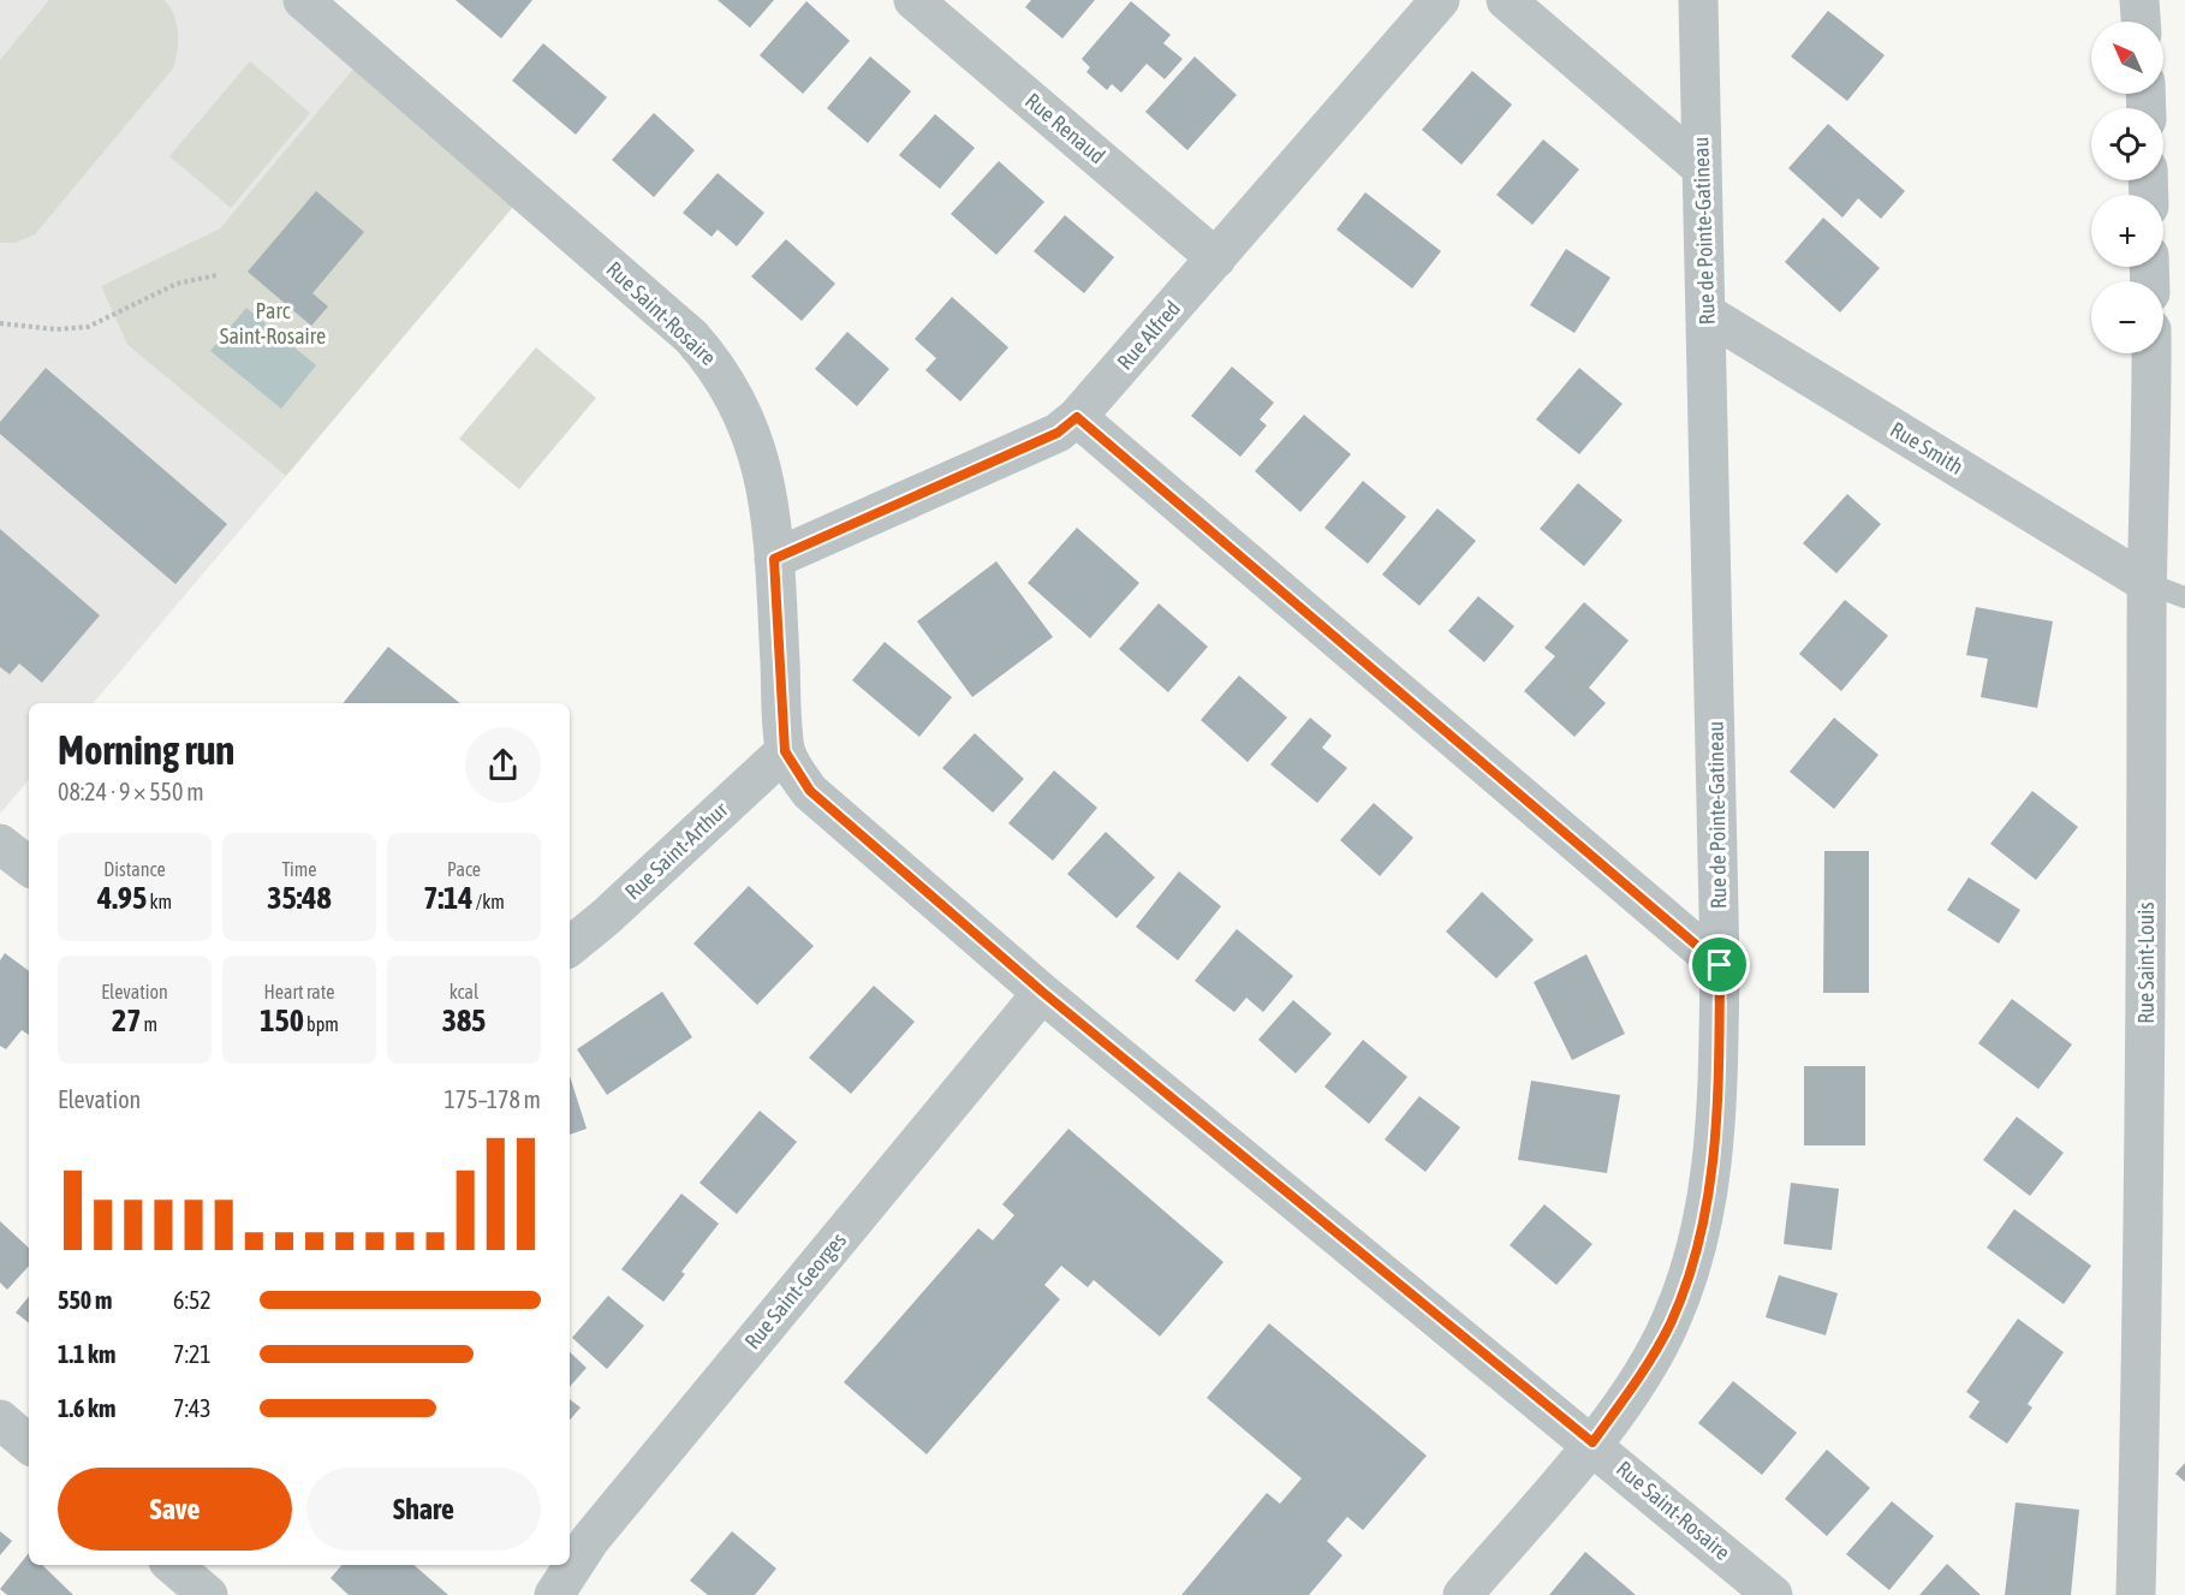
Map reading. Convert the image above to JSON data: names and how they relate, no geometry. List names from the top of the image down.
{
  "streets": {
    "street": [
      "Rue Renaud",
      "Rue de Pointe-Gatineau",
      "Rue Saint-Rosaire",
      "Rue Alfred",
      "Rue Smith",
      "Rue Saint-Arthur",
      "Rue Saint-Louis",
      "Rue Saint-Georges"
    ]
  },
  "crossings": [
    ["Rue Renaud", "Rue Alfred"],
    ["Rue de Pointe-Gatineau", "Rue Saint-Rosaire"],
    ["Rue de Pointe-Gatineau", "Rue Smith"],
    ["Rue Saint-Rosaire", "Rue Alfred"],
    ["Rue Saint-Rosaire", "Rue Saint-Arthur"],
    ["Rue Saint-Rosaire", "Rue Saint-Georges"],
    ["Rue Smith", "Rue Saint-Louis"]
  ],
  "parks": ["Parc Saint-Rosaire"],
  "north": "top left",
  "page": {
    "map_buttons": ["+", "−"],
    "heading": ["Morning run", "08:24 · 9 × 550 m"],
    "stats": [
      ["Distance", "4.95 km"],
      ["Time", "35:48"],
      ["Pace", "7:14 /km"],
      ["Elevation", "27 m"],
      ["Heart rate", "150 bpm"],
      ["kcal", "385"]
    ],
    "chart": ["Elevation", "175–178 m"],
    "list": [
      {
        "name": "550 m",
        "note": "6:52"
      },
      {
        "name": "1.1 km",
        "note": "7:21"
      },
      {
        "name": "1.6 km",
        "note": "7:43"
      }
    ],
    "buttons": ["Save", "Share"]
  }
}
